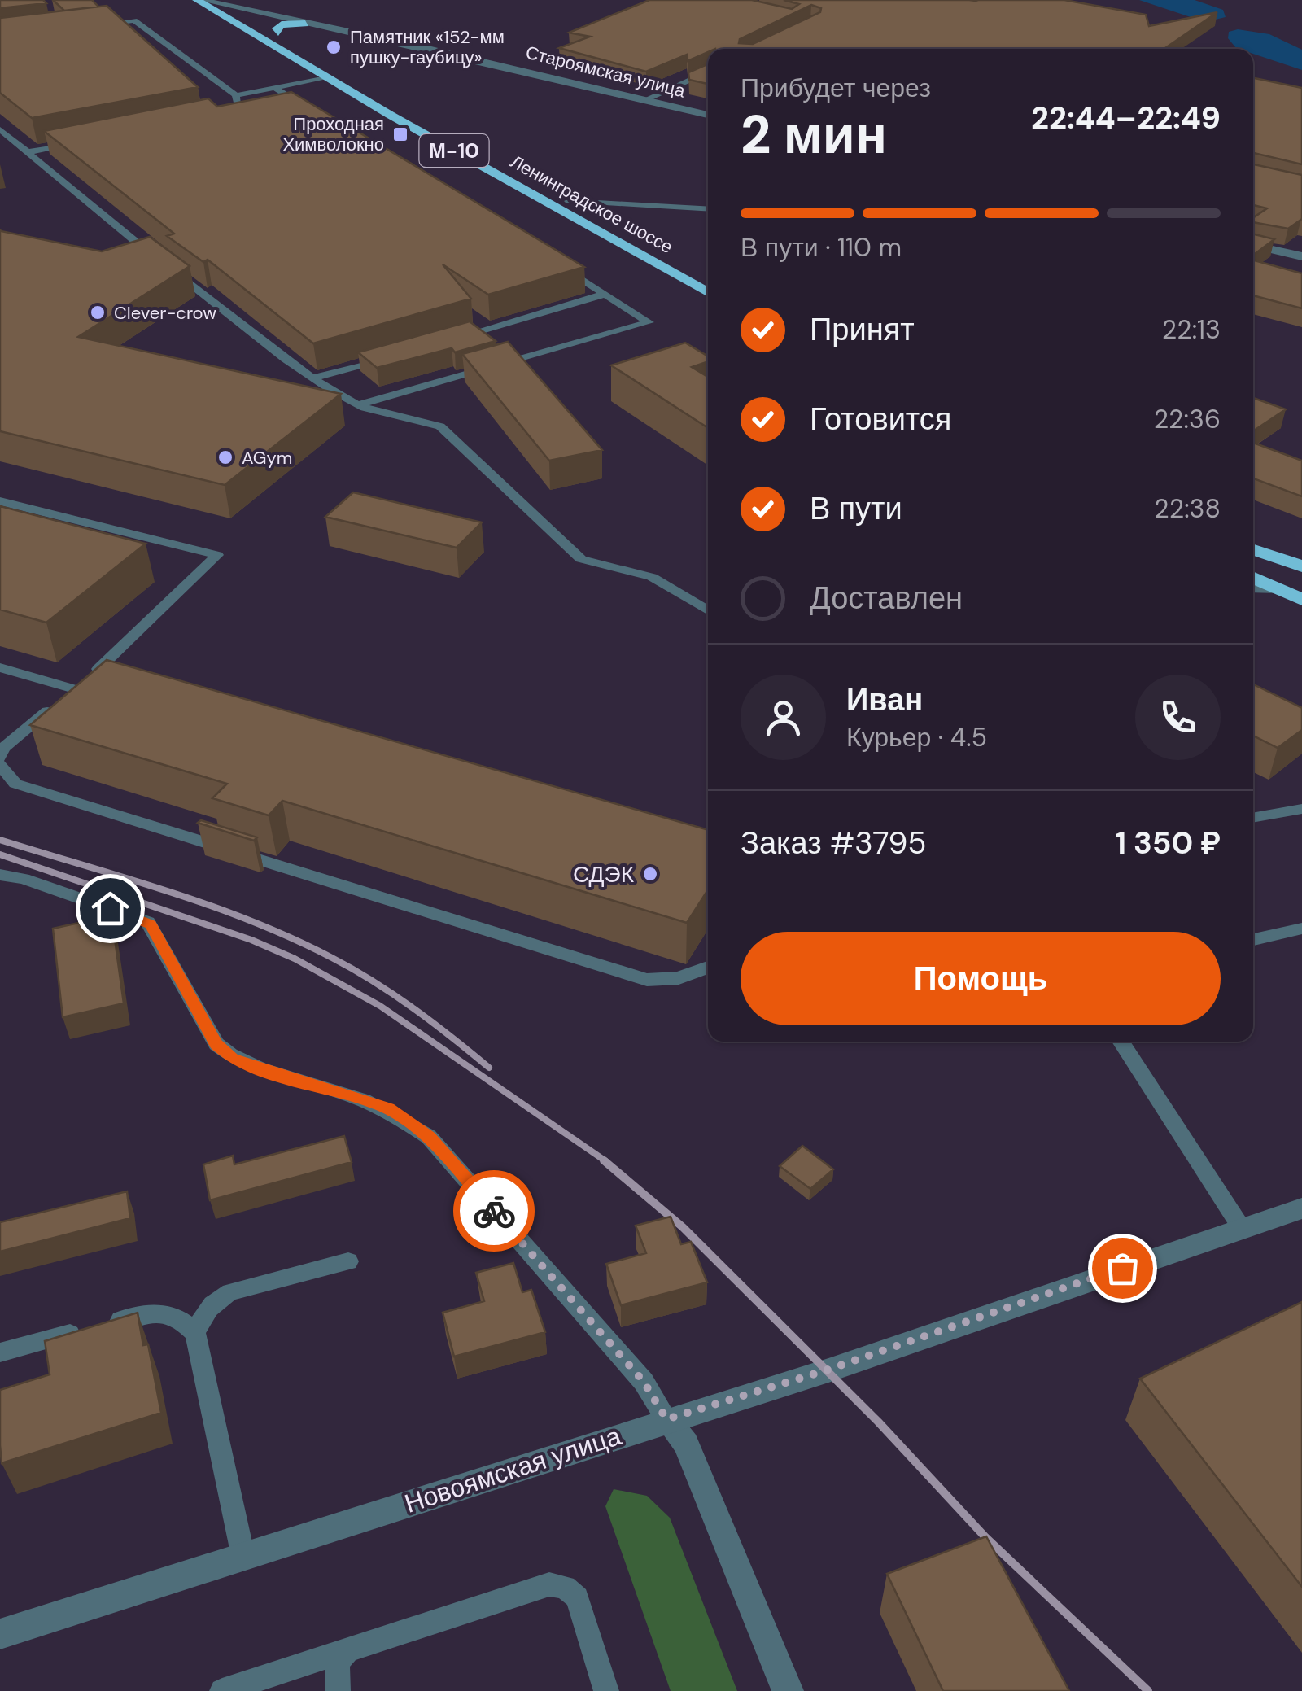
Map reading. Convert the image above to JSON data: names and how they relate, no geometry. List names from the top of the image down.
{
  "streets": {
    "highway": ["М-10", "Ленинградское шоссе"],
    "street": ["Староямская улица", "Новоямская улица"]
  },
  "crossings": [
    ["Староямская улица", "Ленинградское шоссе"]
  ],
  "places": {
    "other": [
      "Памятник «152-мм пушку-гаубицу»",
      "Clever-crow",
      "AGym",
      "СДЭК"
    ],
    "transit": ["Проходная Химволокно"]
  },
  "page": {
    "heading": ["2 мин", "Прибудет через", "22:44–22:49"],
    "panel": [
      "Иван",
      "Курьер · 4.5",
      "Заказ #3795",
      "1 350 ₽"
    ],
    "bar": "В пути · 110 m",
    "list": [
      ["Принят", "22:13"],
      ["Готовится", "22:36"],
      ["В пути", "22:38"],
      "Доставлен"
    ],
    "buttons": "Помощь"
  }
}
